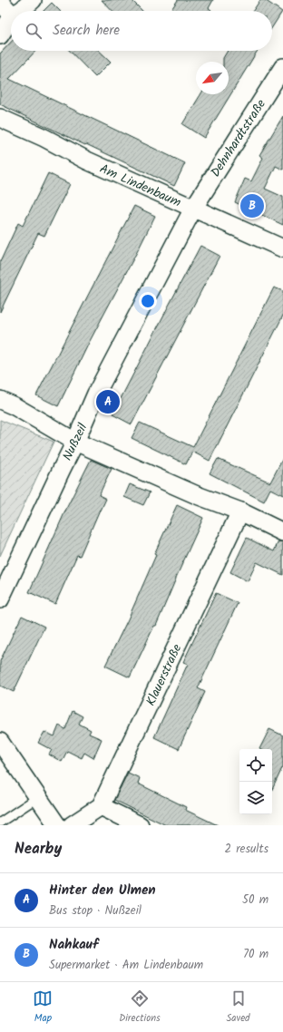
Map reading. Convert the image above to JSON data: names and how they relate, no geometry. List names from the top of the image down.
{
  "streets": {
    "street": [
      "Dehnhardtstraße",
      "Am Lindenbaum",
      "Nußzeil",
      "Klauerstraße"
    ]
  },
  "crossings": [
    ["Dehnhardtstraße", "Am Lindenbaum"],
    ["Dehnhardtstraße", "Nußzeil"],
    ["Am Lindenbaum", "Nußzeil"]
  ],
  "north": "bottom left",
  "page": {
    "search": "Search here",
    "pins": ["B", "A"],
    "heading": ["Nearby", "2 results"],
    "list": [
      {
        "mark": "A",
        "name": "Hinter den Ulmen",
        "note": "Bus stop · Nußzeil",
        "value": "50 m"
      },
      {
        "mark": "B",
        "name": "Nahkauf",
        "note": "Supermarket · Am Lindenbaum",
        "value": "70 m"
      }
    ],
    "nav": ["Map", "Directions", "Saved"]
  }
}
